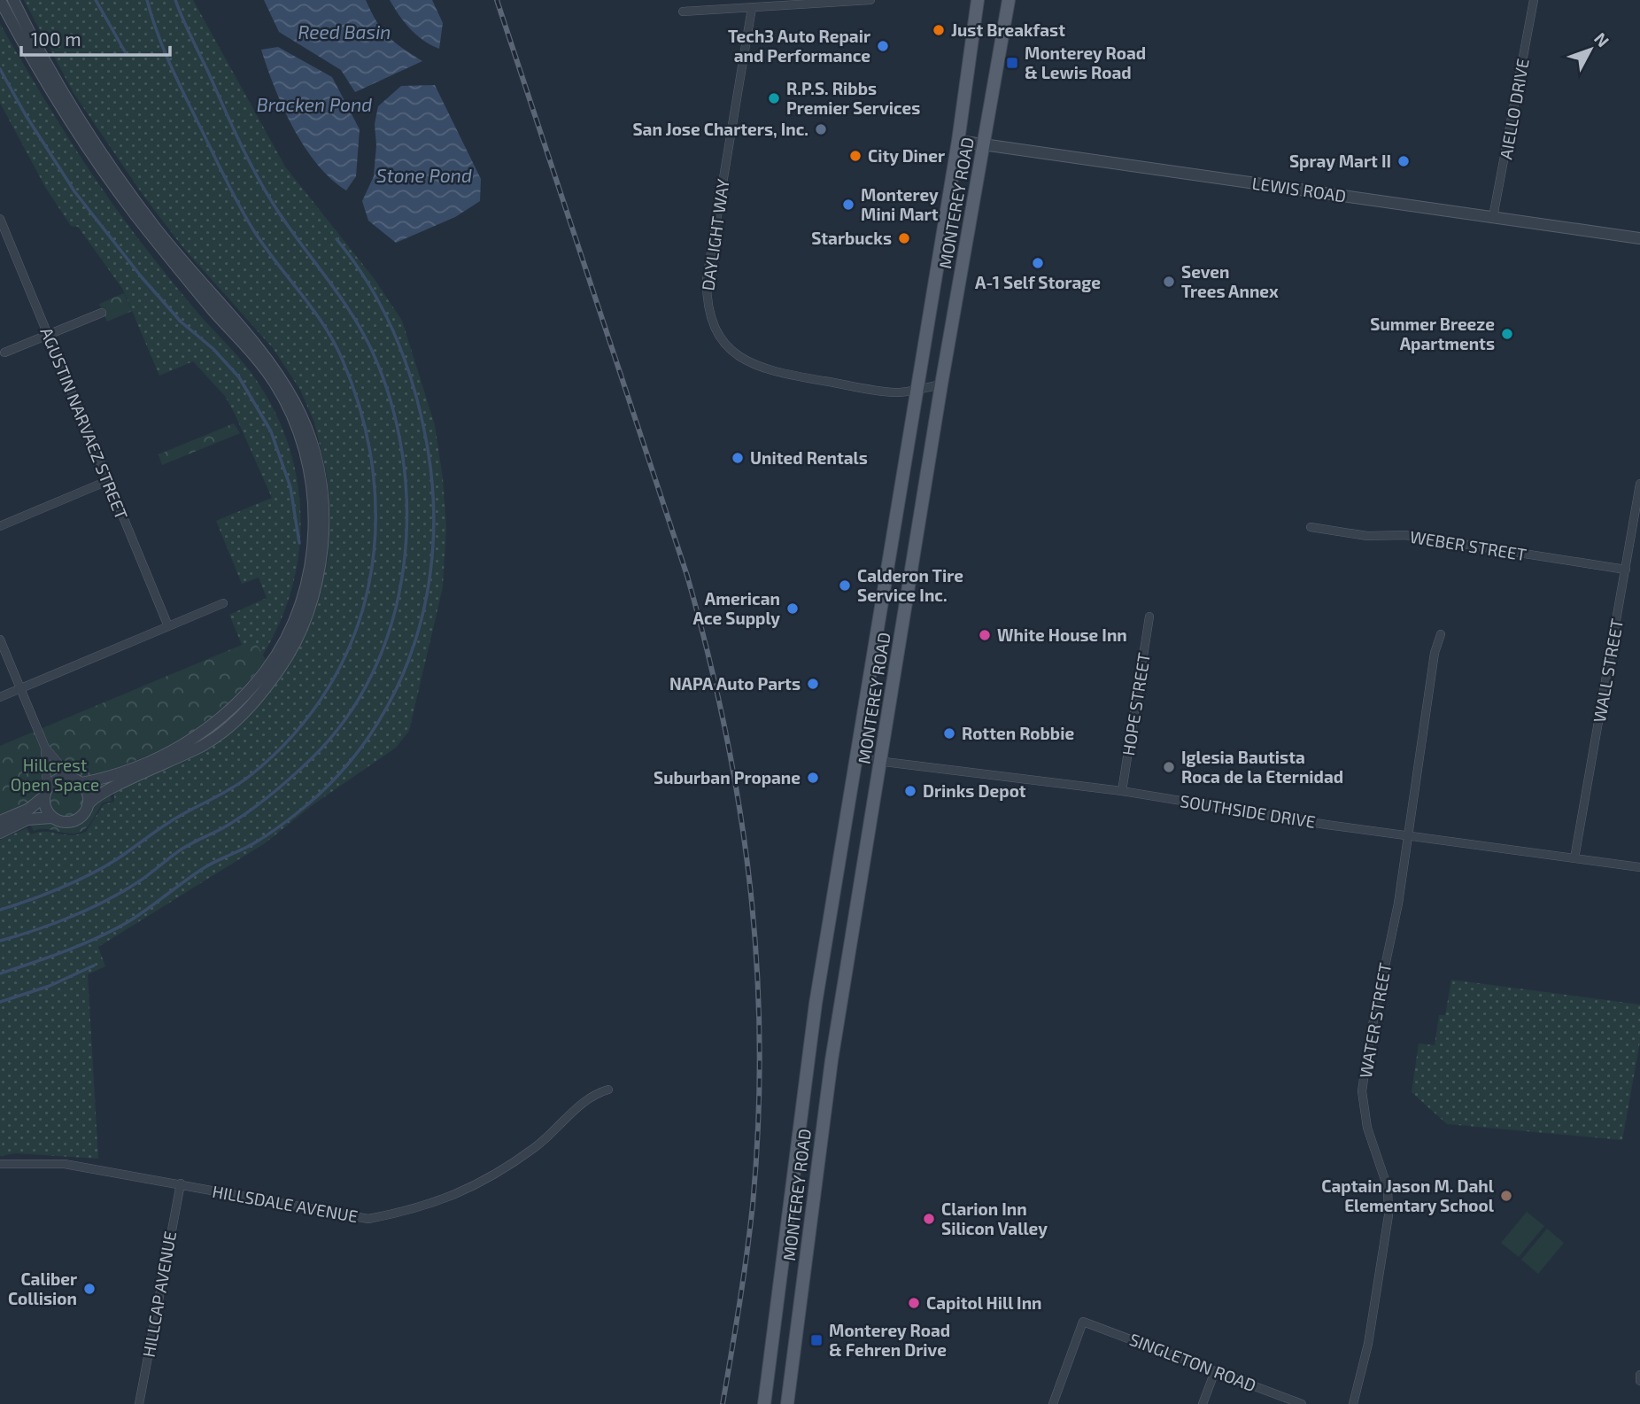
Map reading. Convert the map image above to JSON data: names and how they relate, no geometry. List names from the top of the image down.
{
  "streets": {
    "main road": ["MONTEREY ROAD"],
    "street": [
      "AIELLO DRIVE",
      "LEWIS ROAD",
      "DAYLIGHT WAY",
      "AGUSTIN NARVAEZ STREET",
      "WEBER STREET",
      "WALL STREET",
      "HOPE STREET",
      "SOUTHSIDE DRIVE",
      "WATER STREET",
      "HILLSDALE AVENUE",
      "HILLCAP AVENUE",
      "SINGLETON ROAD"
    ]
  },
  "crossings": [
    ["AIELLO DRIVE", "LEWIS ROAD"],
    ["LEWIS ROAD", "MONTEREY ROAD"],
    ["MONTEREY ROAD", "DAYLIGHT WAY"],
    ["MONTEREY ROAD", "SOUTHSIDE DRIVE"],
    ["WEBER STREET", "WALL STREET"],
    ["WALL STREET", "SOUTHSIDE DRIVE"],
    ["HOPE STREET", "SOUTHSIDE DRIVE"],
    ["SOUTHSIDE DRIVE", "WATER STREET"],
    ["HILLSDALE AVENUE", "HILLCAP AVENUE"]
  ],
  "water": ["Reed Basin", "Bracken Pond", "Stone Pond"],
  "parks": ["Hillcrest Open Space"],
  "places": {
    "other": [
      "Just Breakfast",
      "Tech3 Auto Repair and Performance",
      "R.P.S. Ribbs Premier Services",
      "San Jose Charters, Inc.",
      "City Diner",
      "Spray Mart II",
      "Monterey Mini Mart",
      "Starbucks",
      "A-1 Self Storage",
      "Seven Trees Annex",
      "Summer Breeze Apartments",
      "United Rentals",
      "Calderon Tire Service Inc.",
      "American Ace Supply",
      "White House Inn",
      "NAPA Auto Parts",
      "Rotten Robbie",
      "Iglesia Bautista Roca de la Eternidad",
      "Suburban Propane",
      "Drinks Depot",
      "Captain Jason M. Dahl Elementary School",
      "Clarion Inn Silicon Valley",
      "Caliber Collision",
      "Capitol Hill Inn"
    ],
    "transit": ["Monterey Road & Lewis Road", "Monterey Road & Fehren Drive"]
  },
  "scale_bar": "100 m",
  "north": "top right"
}
